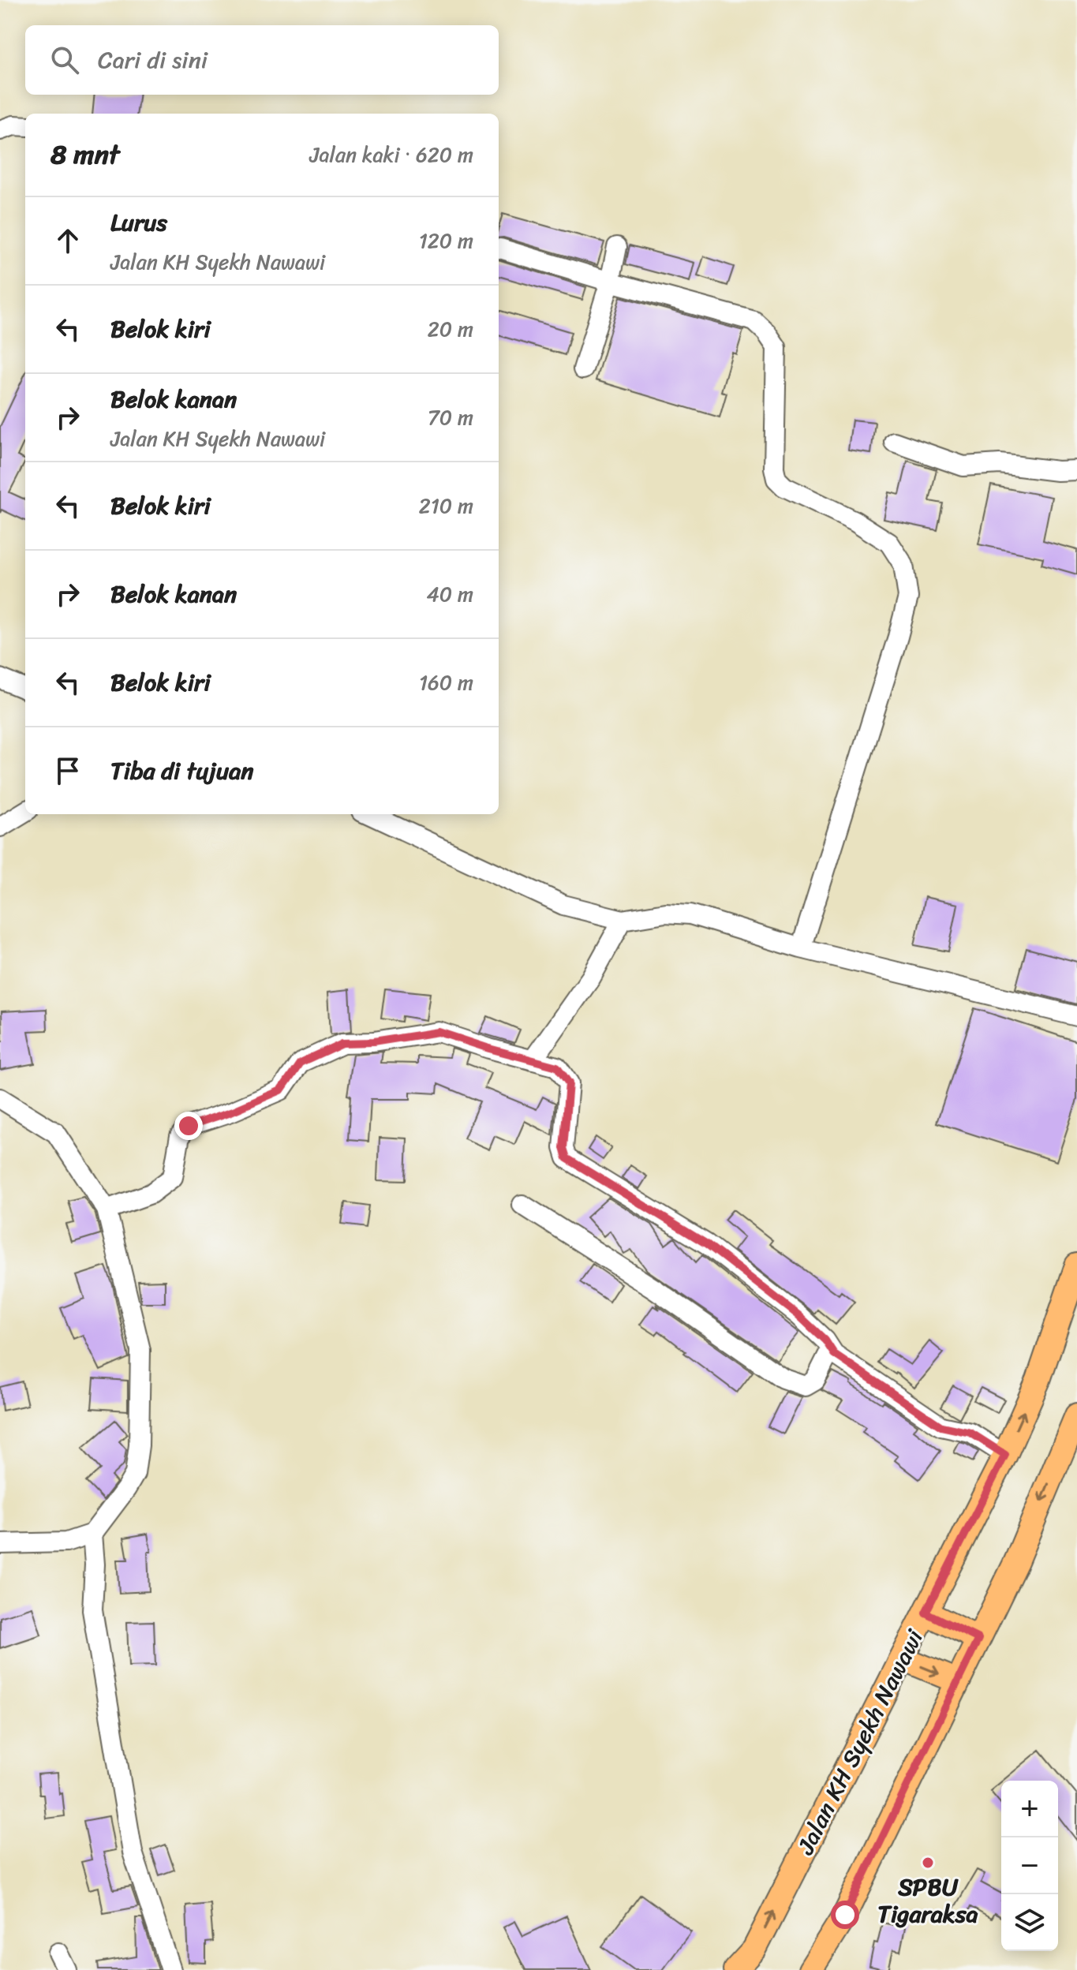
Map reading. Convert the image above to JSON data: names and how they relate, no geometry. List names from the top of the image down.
{
  "streets": {
    "main road": ["Jalan KH Syekh Nawawi"]
  },
  "places": ["SPBU Tigaraksa"],
  "page": {
    "search": "Cari di sini",
    "heading": ["8 mnt", "Jalan kaki · 620 m"],
    "list": [
      ["Lurus", "Jalan KH Syekh Nawawi", "120 m"],
      ["Belok kiri", "20 m"],
      ["Belok kanan", "Jalan KH Syekh Nawawi", "70 m"],
      ["Belok kiri", "210 m"],
      ["Belok kanan", "40 m"],
      ["Belok kiri", "160 m"],
      "Tiba di tujuan"
    ],
    "map_buttons": ["+", "−"]
  }
}
